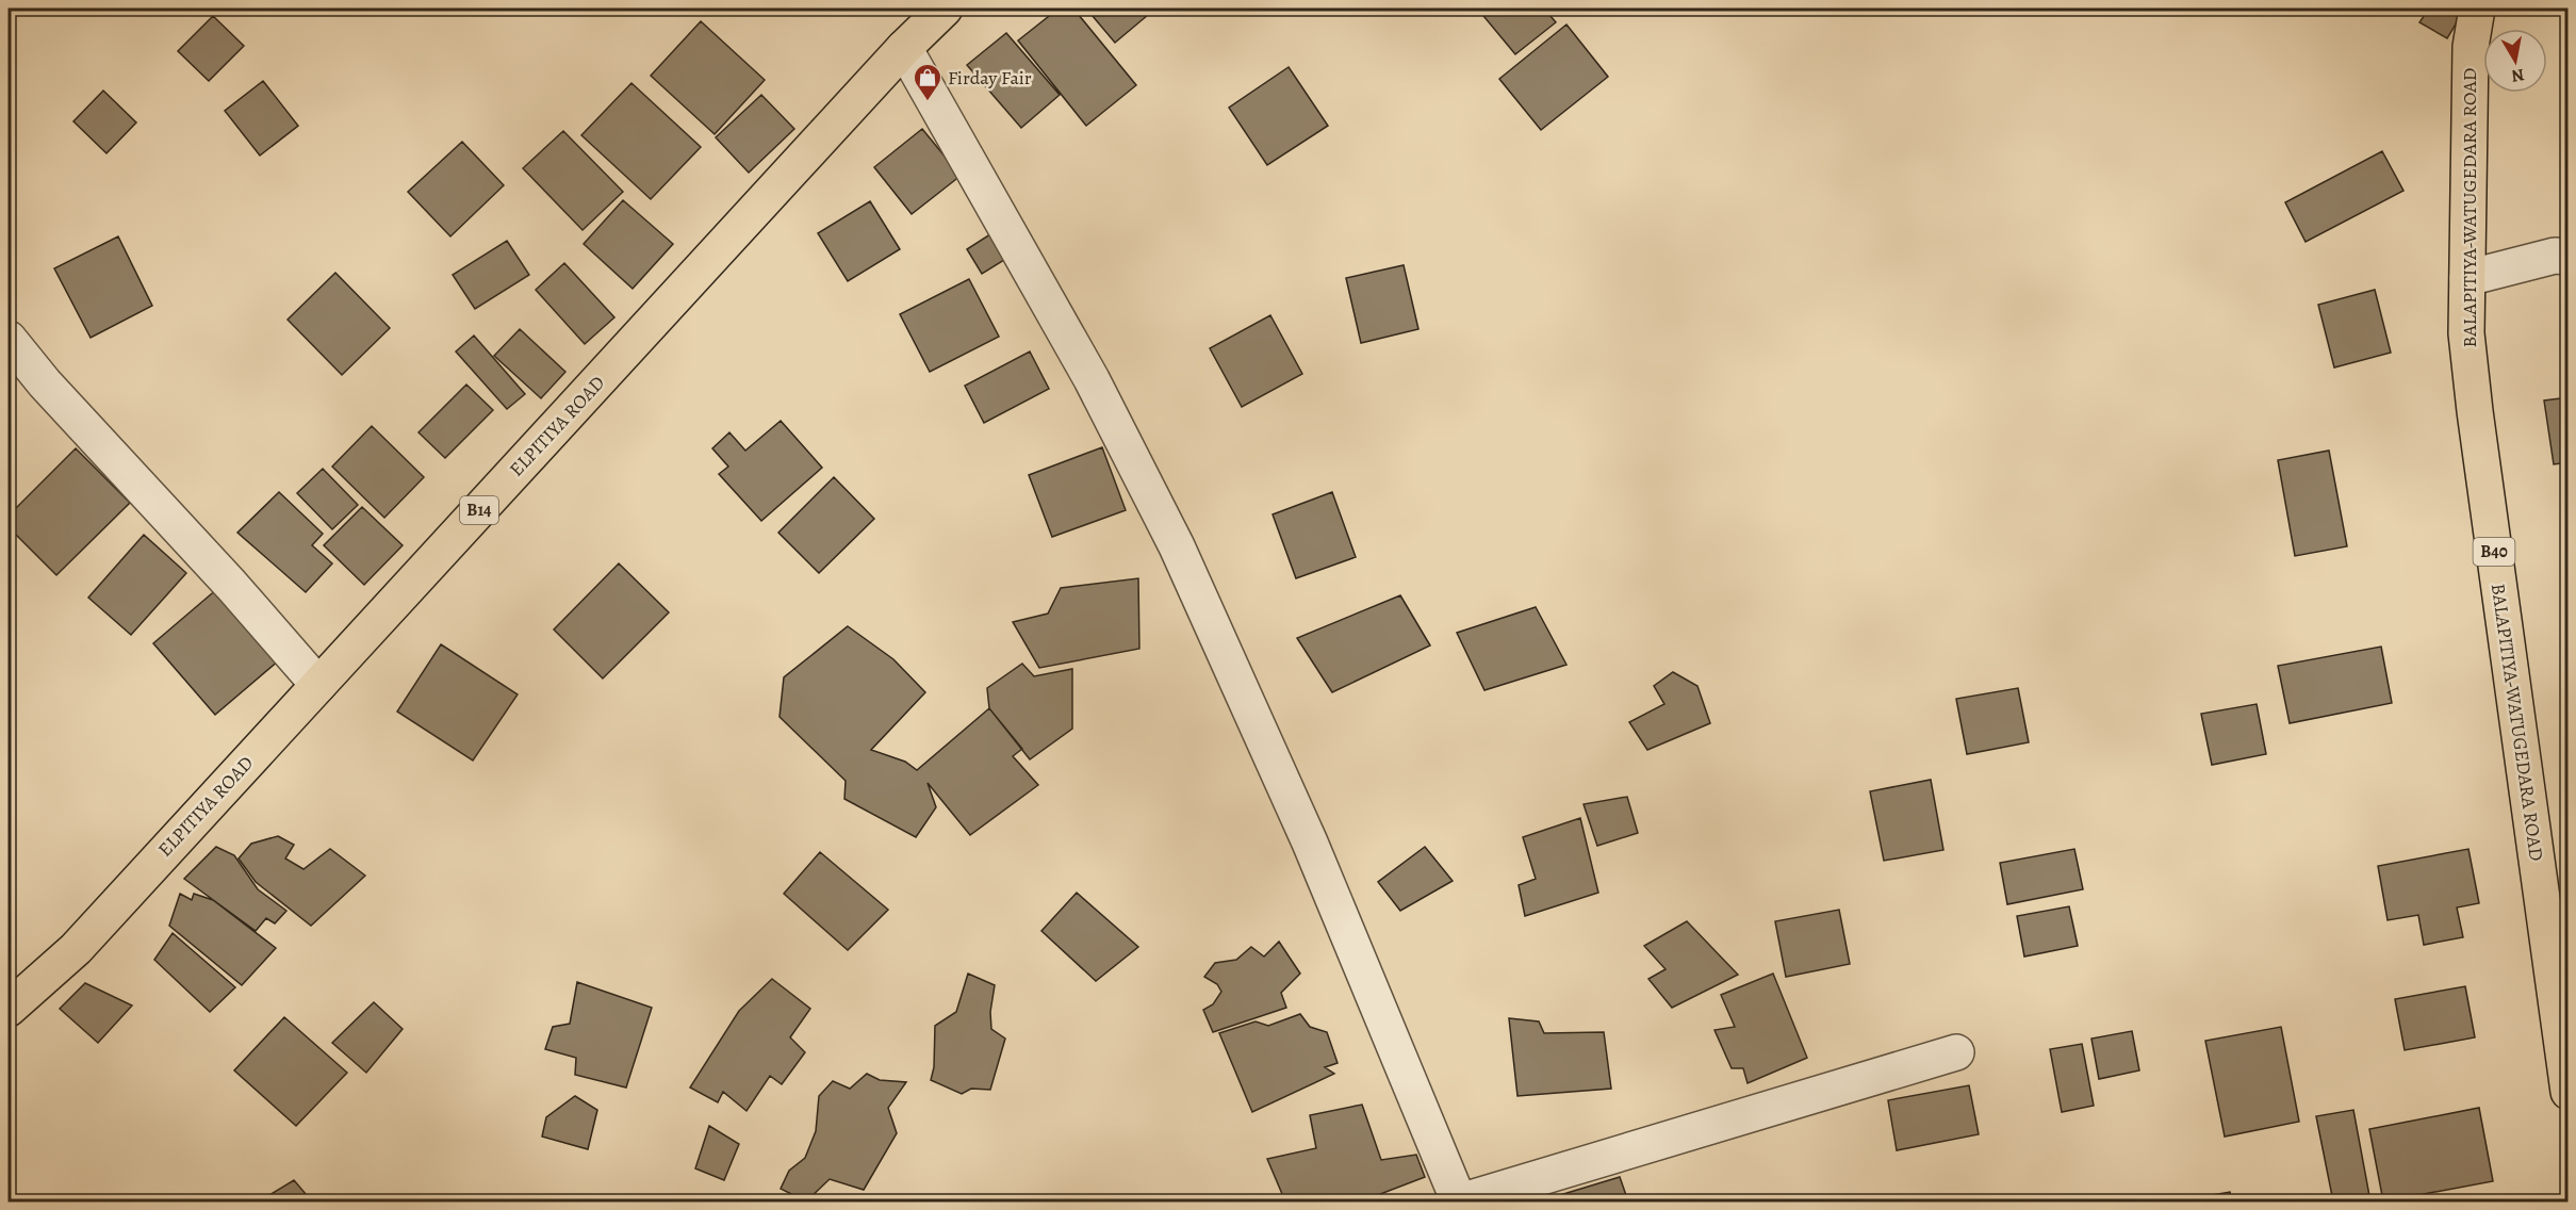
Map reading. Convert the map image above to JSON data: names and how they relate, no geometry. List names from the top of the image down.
{
  "streets": {
    "main road": [
      "BALAPITIYA-WATUGEDARA ROAD",
      "ELPITIYA ROAD",
      "B14",
      "B40"
    ]
  },
  "places": {
    "shop": ["Firday Fair"]
  },
  "north": "bottom"
}
